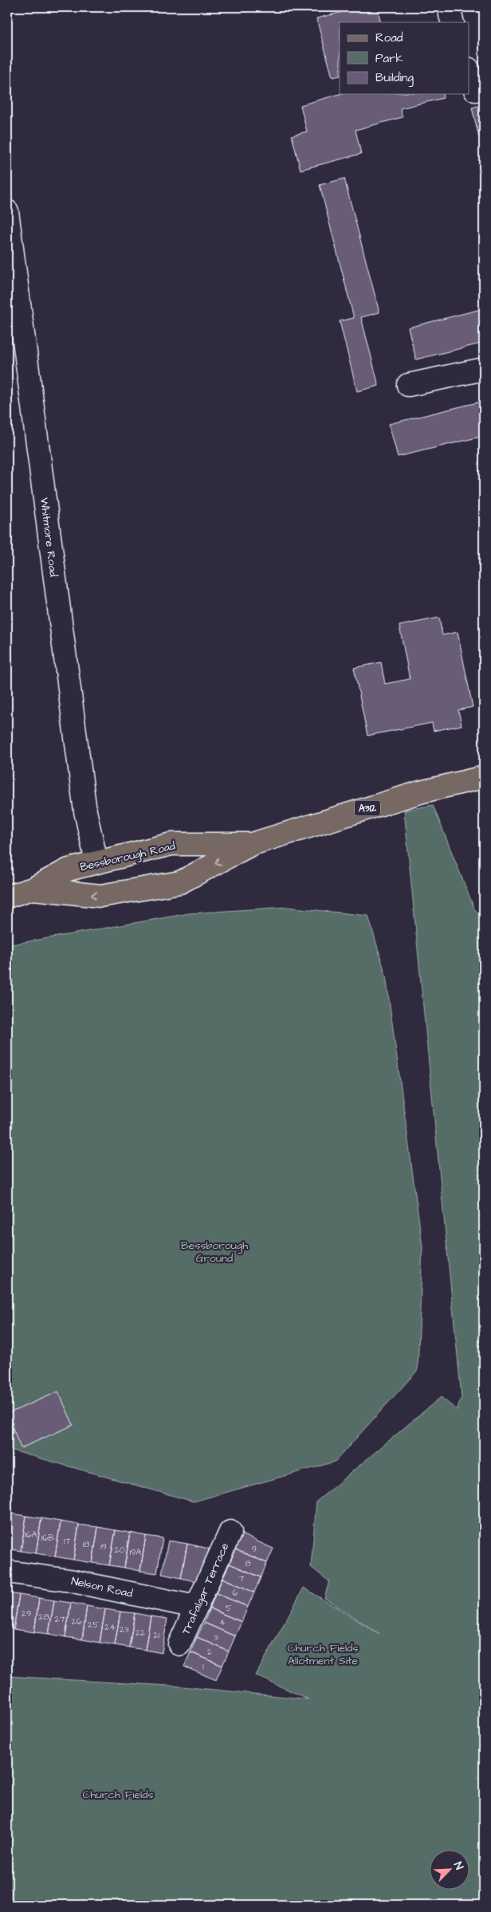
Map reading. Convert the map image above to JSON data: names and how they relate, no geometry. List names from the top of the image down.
{
  "streets": {
    "main road": ["A312", "Bessborough Road"],
    "street": ["Whitmore Road", "Nelson Road", "Trafalgar Terrace"]
  },
  "crossings": [
    ["Whitmore Road", "Bessborough Road"],
    ["Nelson Road", "Trafalgar Terrace"]
  ],
  "parks": ["Bessborough Ground", "Church Fields Allotment Site", "Church Fields"],
  "house_numbers": [
    "16A",
    "16B",
    "17",
    "18",
    "19",
    "9",
    "20",
    "19A",
    "8",
    "7",
    "6",
    "5",
    "29",
    "28",
    "27",
    "26",
    "4",
    "25",
    "24",
    "23",
    "22",
    "21",
    "3",
    "2",
    "1"
  ],
  "legend": ["Road", "Park", "Building"],
  "north": "top right"
}
